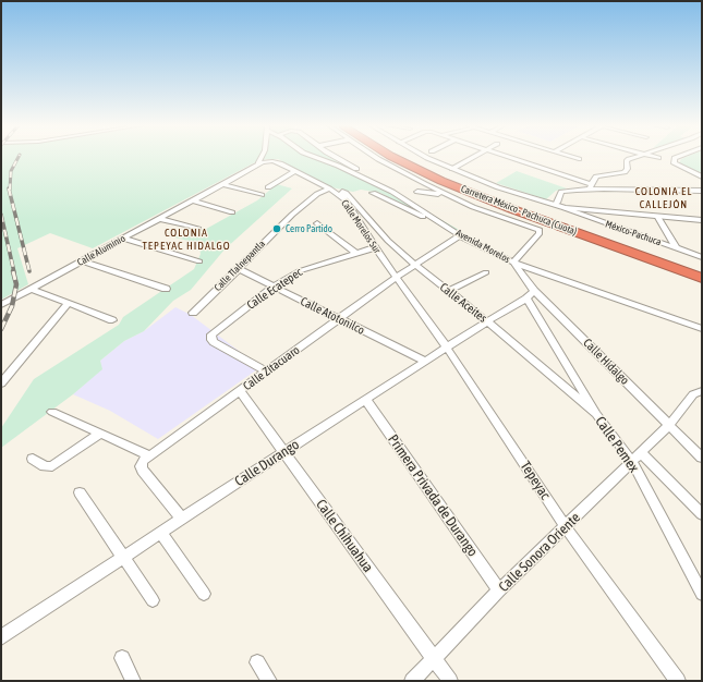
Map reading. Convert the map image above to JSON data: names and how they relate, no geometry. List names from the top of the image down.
{
  "streets": {
    "highway": ["Carretera México - Pachuca (Cuota)"],
    "street": [
      "Calle Morelos Sur",
      "México-Pachuca",
      "Avenida Morelos",
      "Calle Aluminio",
      "Calle Tlalnepantla",
      "Calle Ecatepec",
      "Calle Aceites",
      "Calle Atotonilco",
      "Calle Hidalgo",
      "Calle Zitacuaro",
      "Calle Pemex",
      "Calle Durango",
      "Tepeyac",
      "Primera Privada de Durango",
      "Calle Chihuahua",
      "Calle Sonora Oriente"
    ]
  },
  "crossings": [
    ["Calle Morelos Sur", "Calle Aluminio"],
    ["Calle Morelos Sur", "Calle Tlalnepantla"],
    ["Calle Morelos Sur", "Calle Ecatepec"],
    ["Calle Morelos Sur", "Calle Aceites"],
    ["Calle Morelos Sur", "Calle Zitacuaro"],
    ["Calle Morelos Sur", "Tepeyac"],
    ["Avenida Morelos", "Calle Aluminio"],
    ["Avenida Morelos", "Calle Hidalgo"],
    ["Avenida Morelos", "Calle Zitacuaro"],
    ["Calle Tlalnepantla", "Calle Atotonilco"],
    ["Calle Ecatepec", "Calle Atotonilco"],
    ["Calle Ecatepec", "Calle Zitacuaro"],
    ["Calle Aceites", "Calle Zitacuaro"],
    ["Calle Aceites", "Calle Pemex"],
    ["Calle Aceites", "Calle Durango"],
    ["Calle Atotonilco", "Calle Zitacuaro"],
    ["Calle Atotonilco", "Calle Durango"],
    ["Calle Hidalgo", "Calle Pemex"],
    ["Calle Hidalgo", "Calle Durango"],
    ["Calle Hidalgo", "Calle Sonora Oriente"],
    ["Calle Zitacuaro", "Tepeyac"],
    ["Calle Zitacuaro", "Calle Chihuahua"],
    ["Calle Pemex", "Calle Durango"],
    ["Calle Pemex", "Calle Sonora Oriente"],
    ["Calle Durango", "Tepeyac"],
    ["Calle Durango", "Primera Privada de Durango"],
    ["Calle Durango", "Calle Chihuahua"],
    ["Tepeyac", "Calle Sonora Oriente"],
    ["Primera Privada de Durango", "Calle Sonora Oriente"],
    ["Calle Chihuahua", "Calle Sonora Oriente"]
  ],
  "districts": ["COLONIA EL CALLEJÓN", "COLONIA TEPEYAC HIDALGO"],
  "places": ["Cerro Partido"]
}
